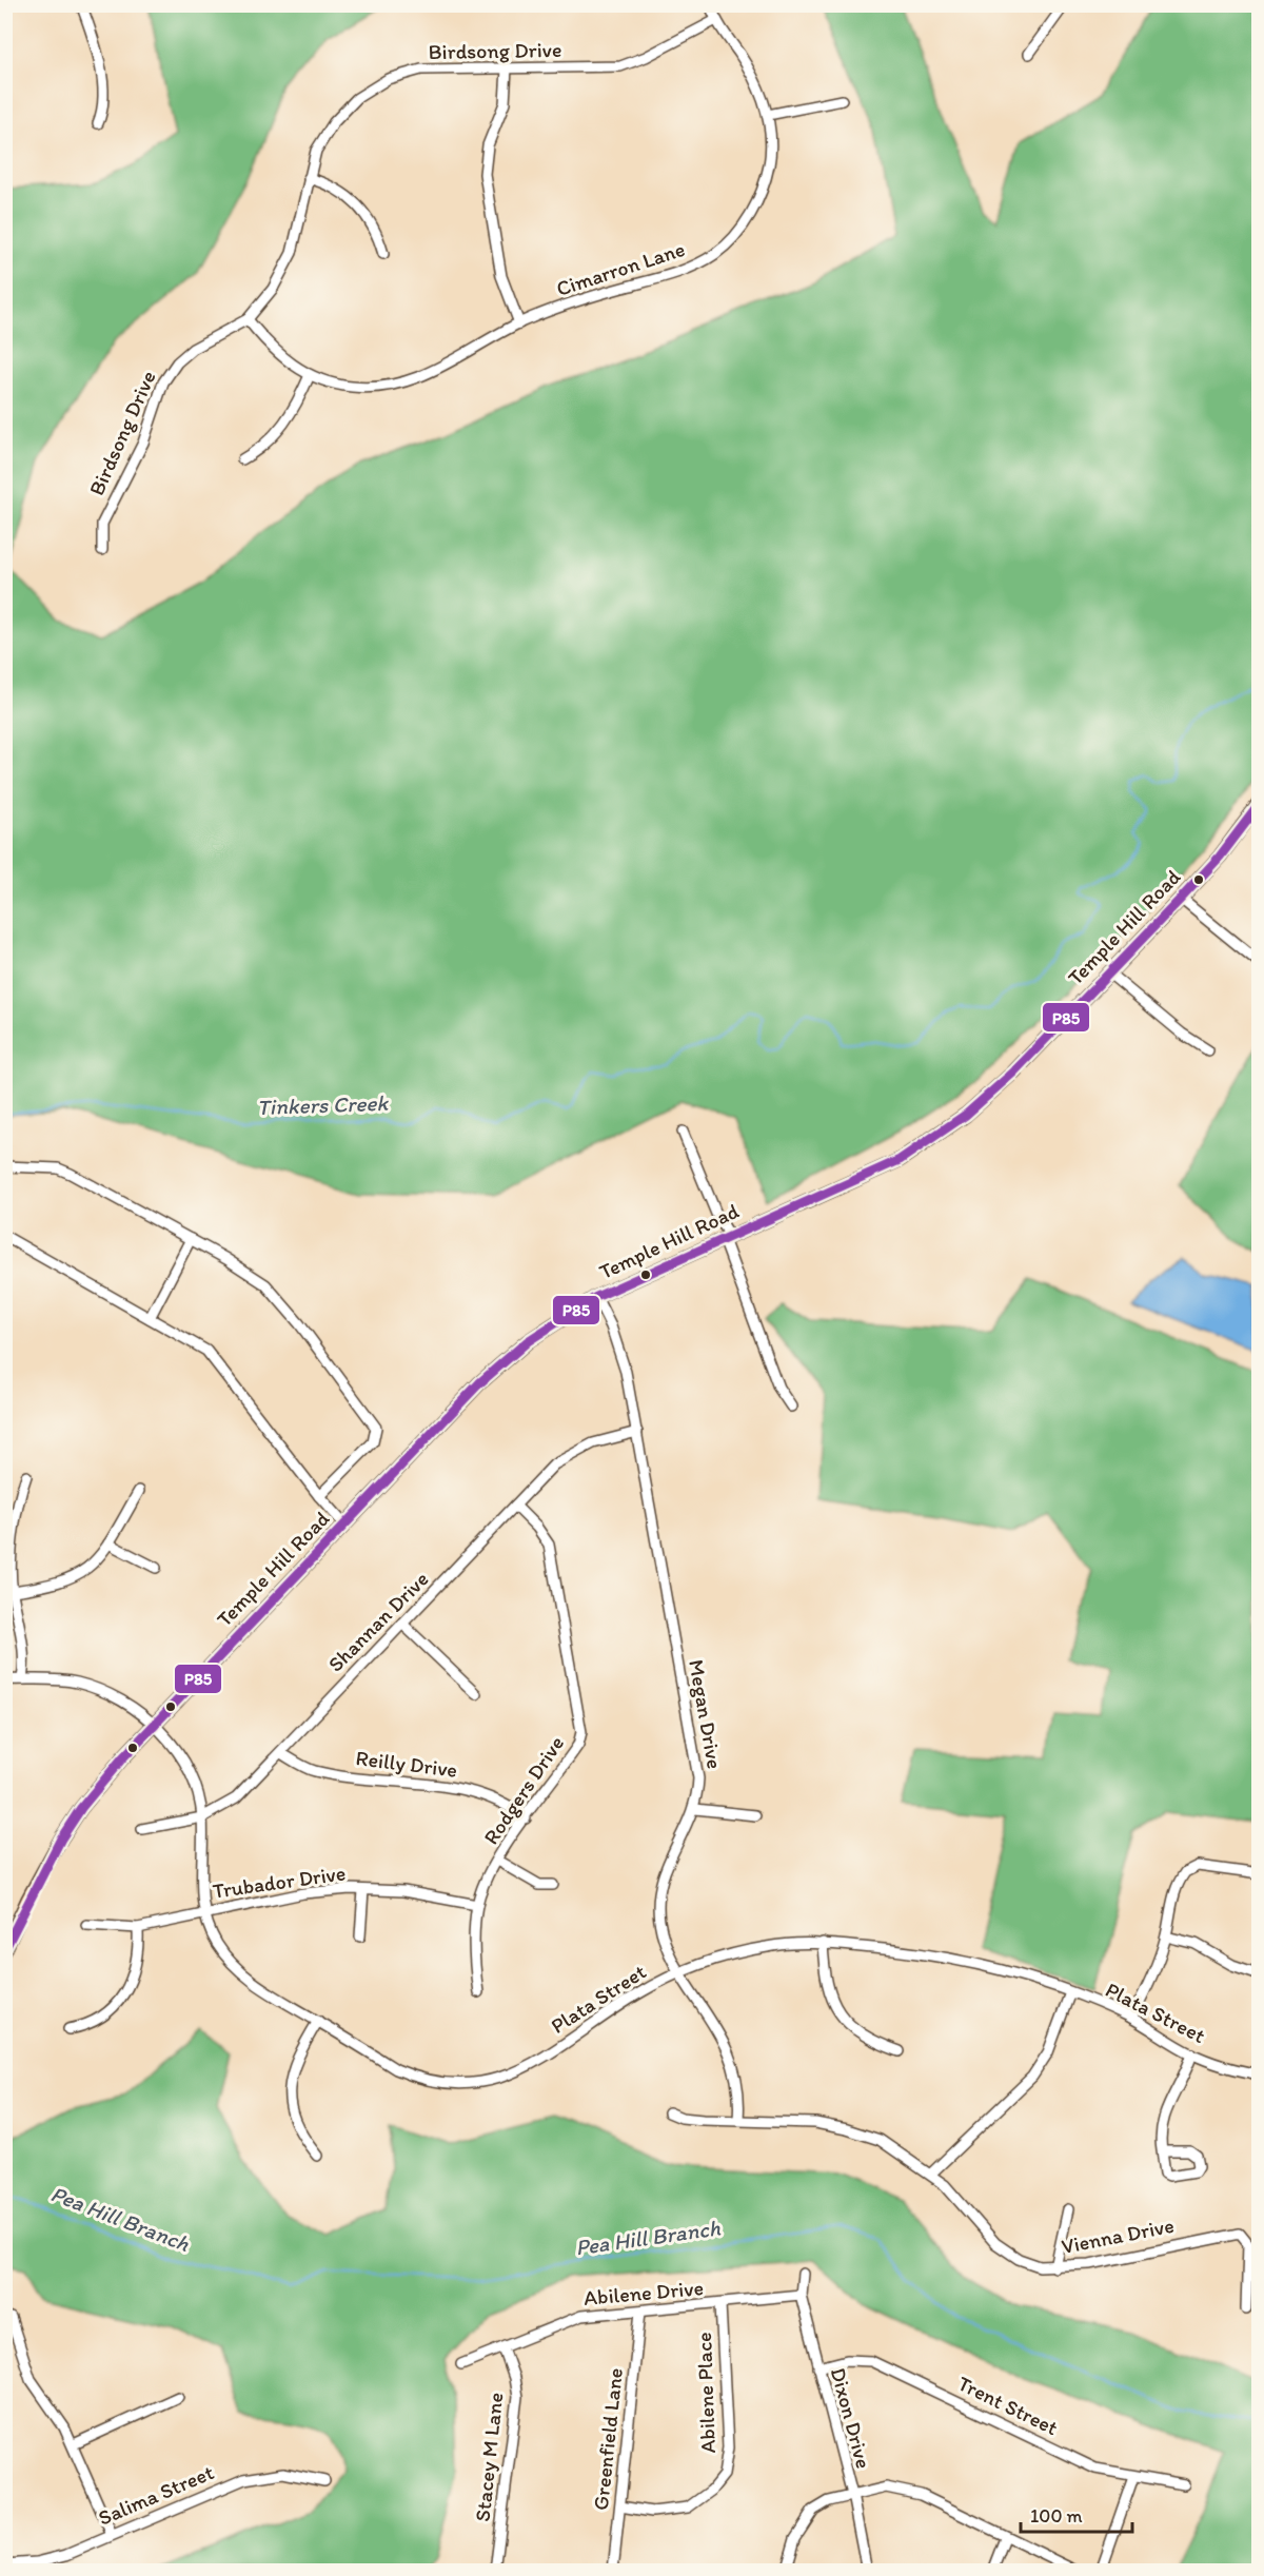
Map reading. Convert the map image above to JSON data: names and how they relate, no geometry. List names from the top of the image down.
{
  "streets": {
    "main road": ["Temple Hill Road"],
    "street": [
      "Birdsong Drive",
      "Cimarron Lane",
      "Shannan Drive",
      "Megan Drive",
      "Reilly Drive",
      "Rodgers Drive",
      "Trubador Drive",
      "Plata Street",
      "Vienna Drive",
      "Abilene Drive",
      "Abilene Place",
      "Trent Street",
      "Dixon Drive",
      "Greenfield Lane",
      "Stacey M Lane",
      "Salima Street"
    ]
  },
  "crossings": [
    ["Birdsong Drive", "Cimarron Lane"],
    ["Temple Hill Road", "Megan Drive"],
    ["Temple Hill Road", "Plata Street"],
    ["Shannan Drive", "Megan Drive"],
    ["Shannan Drive", "Reilly Drive"],
    ["Shannan Drive", "Rodgers Drive"],
    ["Shannan Drive", "Plata Street"],
    ["Megan Drive", "Plata Street"],
    ["Megan Drive", "Vienna Drive"],
    ["Reilly Drive", "Rodgers Drive"],
    ["Rodgers Drive", "Trubador Drive"],
    ["Trubador Drive", "Plata Street"],
    ["Abilene Drive", "Abilene Place"],
    ["Abilene Drive", "Dixon Drive"],
    ["Abilene Drive", "Greenfield Lane"],
    ["Abilene Drive", "Stacey M Lane"],
    ["Abilene Place", "Greenfield Lane"],
    ["Trent Street", "Dixon Drive"]
  ],
  "water": ["Tinkers Creek", "Pea Hill Branch"],
  "lines": ["transit line P85"],
  "scale_bar": "100 m"
}
